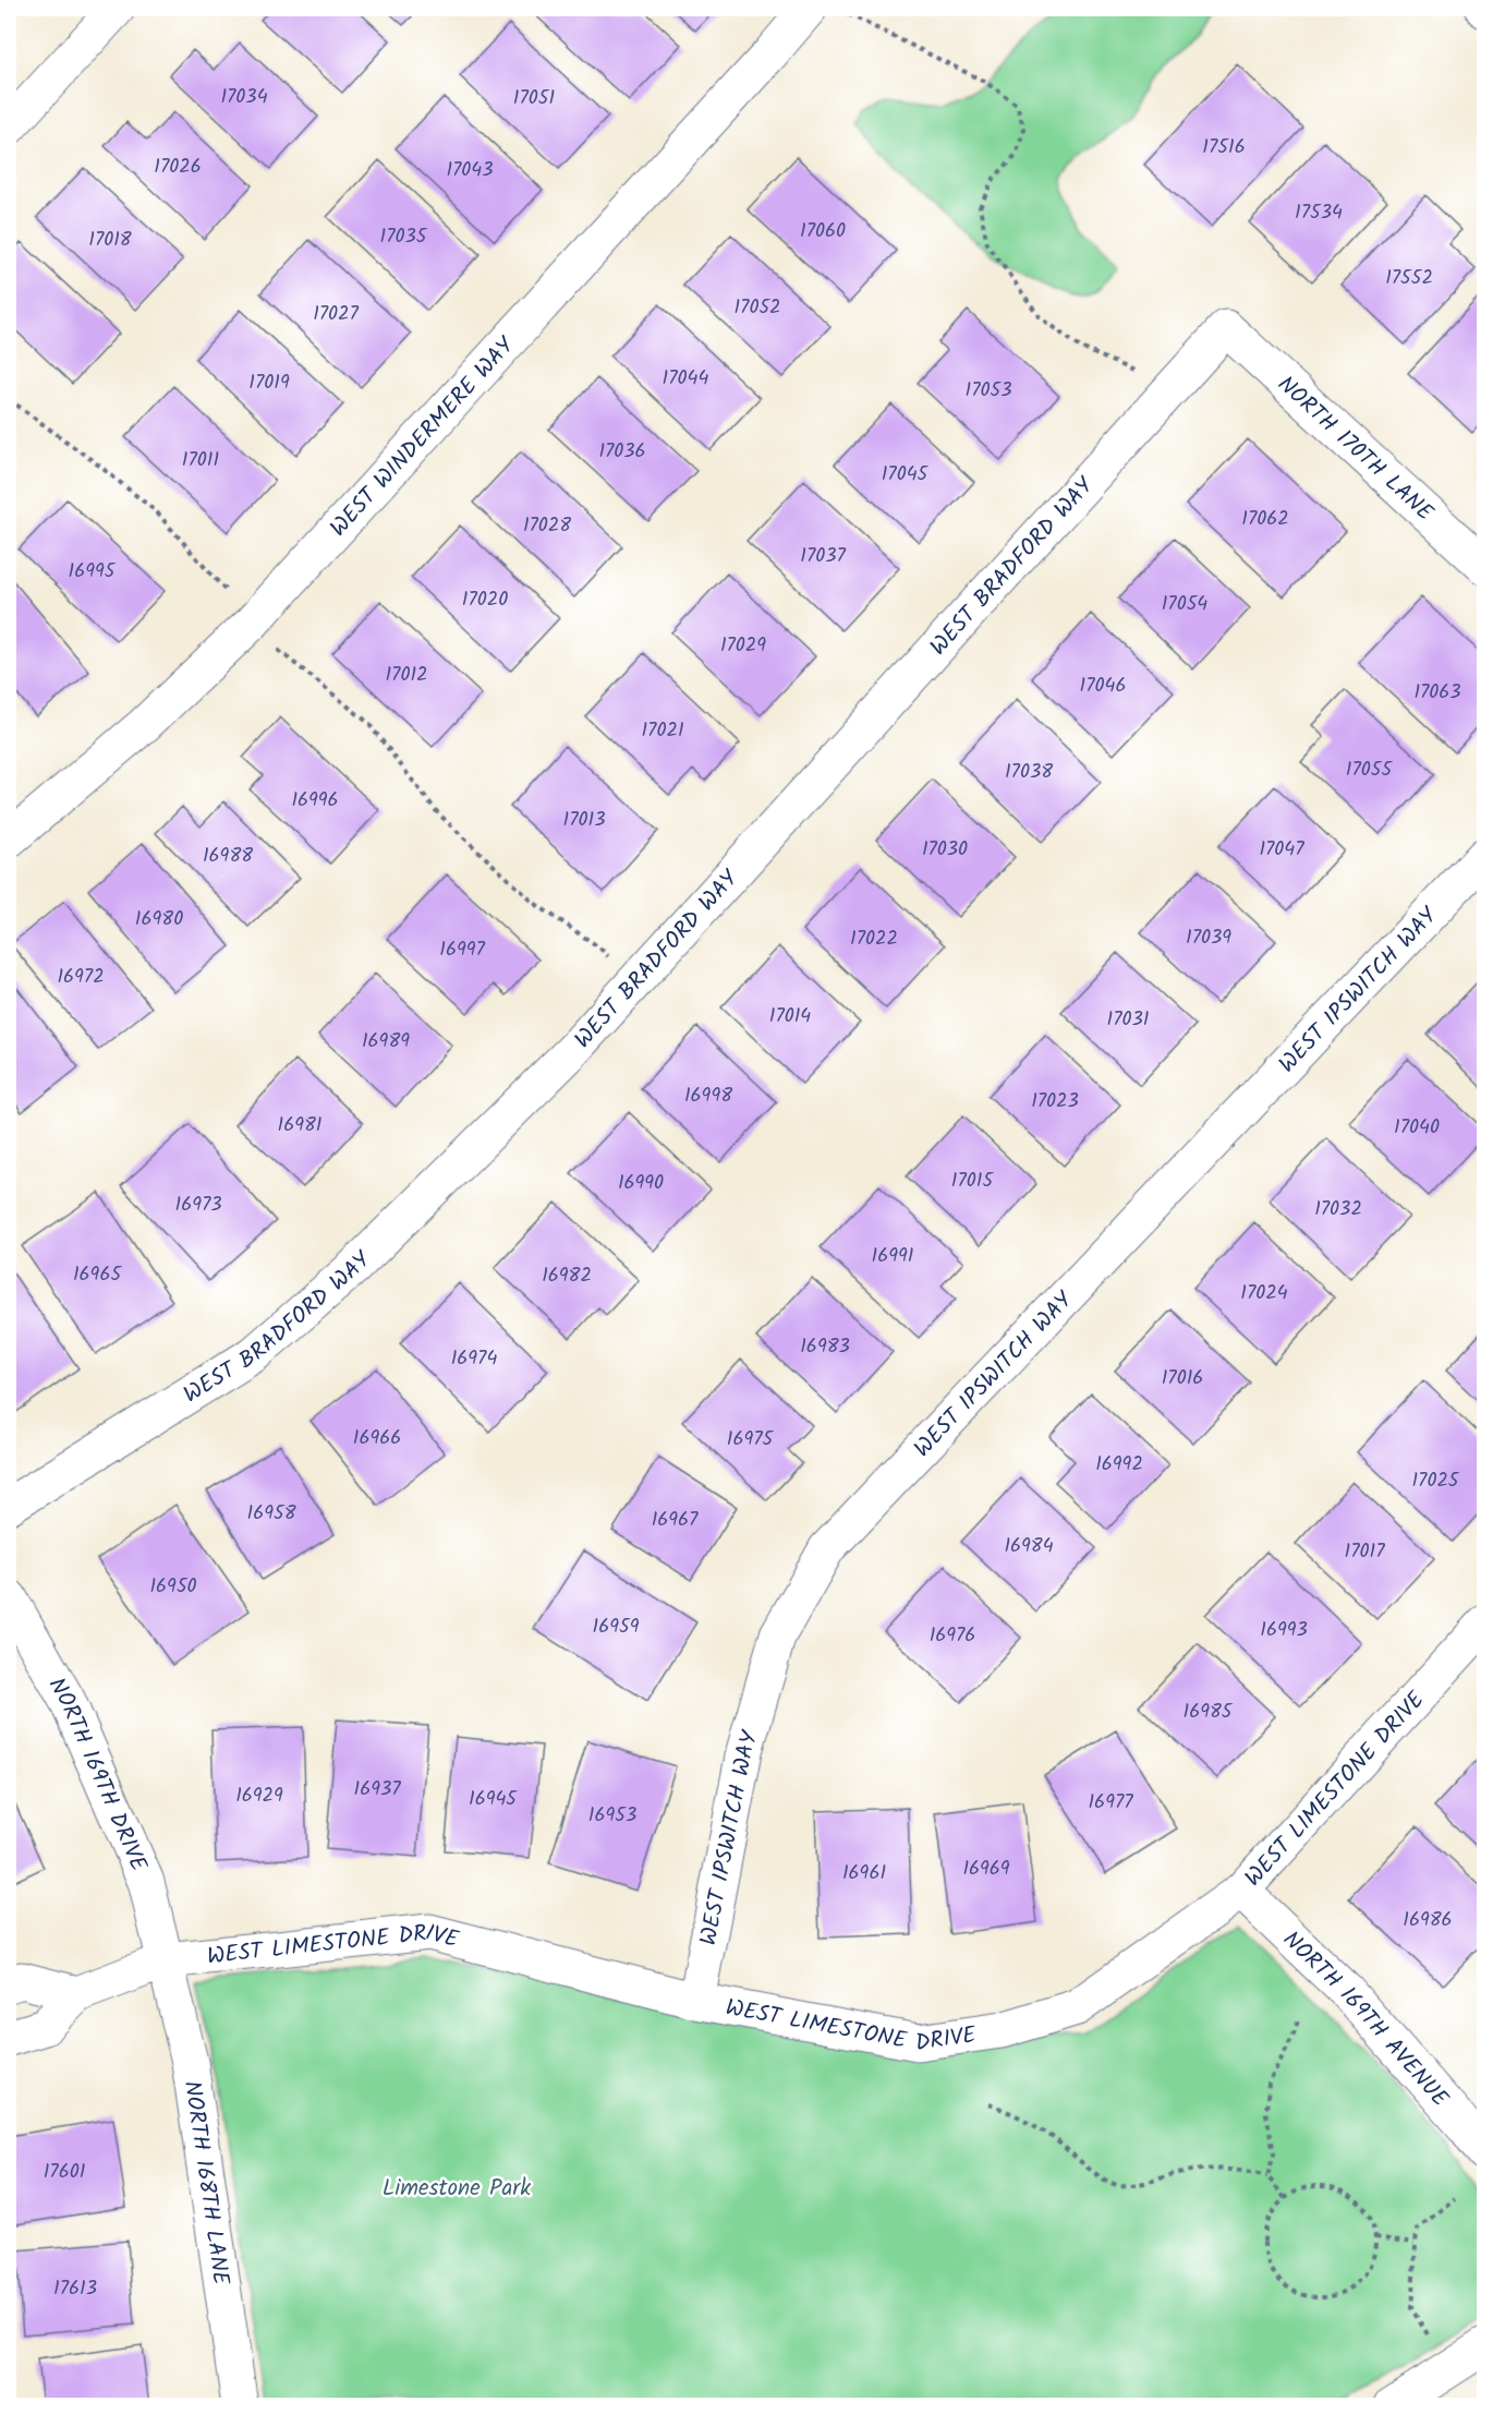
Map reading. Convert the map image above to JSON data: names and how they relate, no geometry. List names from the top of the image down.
{
  "streets": {
    "street": [
      "WEST WINDERMERE WAY",
      "NORTH 170TH LANE",
      "WEST BRADFORD WAY",
      "WEST IPSWITCH WAY",
      "NORTH 169TH DRIVE",
      "WEST LIMESTONE DRIVE",
      "NORTH 169TH AVENUE",
      "NORTH 168TH LANE"
    ]
  },
  "crossings": [
    ["NORTH 170TH LANE", "WEST BRADFORD WAY"],
    ["WEST IPSWITCH WAY", "WEST LIMESTONE DRIVE"],
    ["NORTH 169TH DRIVE", "WEST LIMESTONE DRIVE"],
    ["NORTH 169TH DRIVE", "NORTH 168TH LANE"],
    ["WEST LIMESTONE DRIVE", "NORTH 169TH AVENUE"],
    ["WEST LIMESTONE DRIVE", "NORTH 168TH LANE"]
  ],
  "parks": ["Limestone Park"],
  "house_numbers": [
    "17034",
    "17051",
    "17516",
    "17026",
    "17043",
    "17534",
    "17060",
    "17035",
    "17018",
    "17552",
    "17052",
    "17027",
    "17044",
    "17019",
    "17053",
    "17036",
    "17011",
    "17045",
    "17062",
    "17028",
    "17037",
    "16995",
    "17020",
    "17054",
    "17029",
    "17012",
    "17046",
    "17063",
    "17021",
    "17055",
    "17038",
    "16996",
    "17013",
    "17030",
    "17047",
    "16988",
    "16980",
    "17039",
    "17022",
    "16997",
    "16972",
    "17014",
    "17031",
    "16989",
    "16998",
    "17023",
    "16981",
    "17040",
    "17015",
    "16990",
    "16973",
    "17032",
    "16991",
    "16965",
    "16982",
    "17024",
    "16983",
    "16974",
    "17016",
    "16966",
    "16975",
    "16992",
    "17025",
    "16958",
    "16967",
    "16984",
    "17017",
    "16950",
    "16959",
    "16993",
    "16976",
    "16985",
    "16937",
    "16929",
    "16945",
    "16977",
    "16953",
    "16969",
    "16961",
    "16986",
    "17601",
    "17613"
  ]
}
